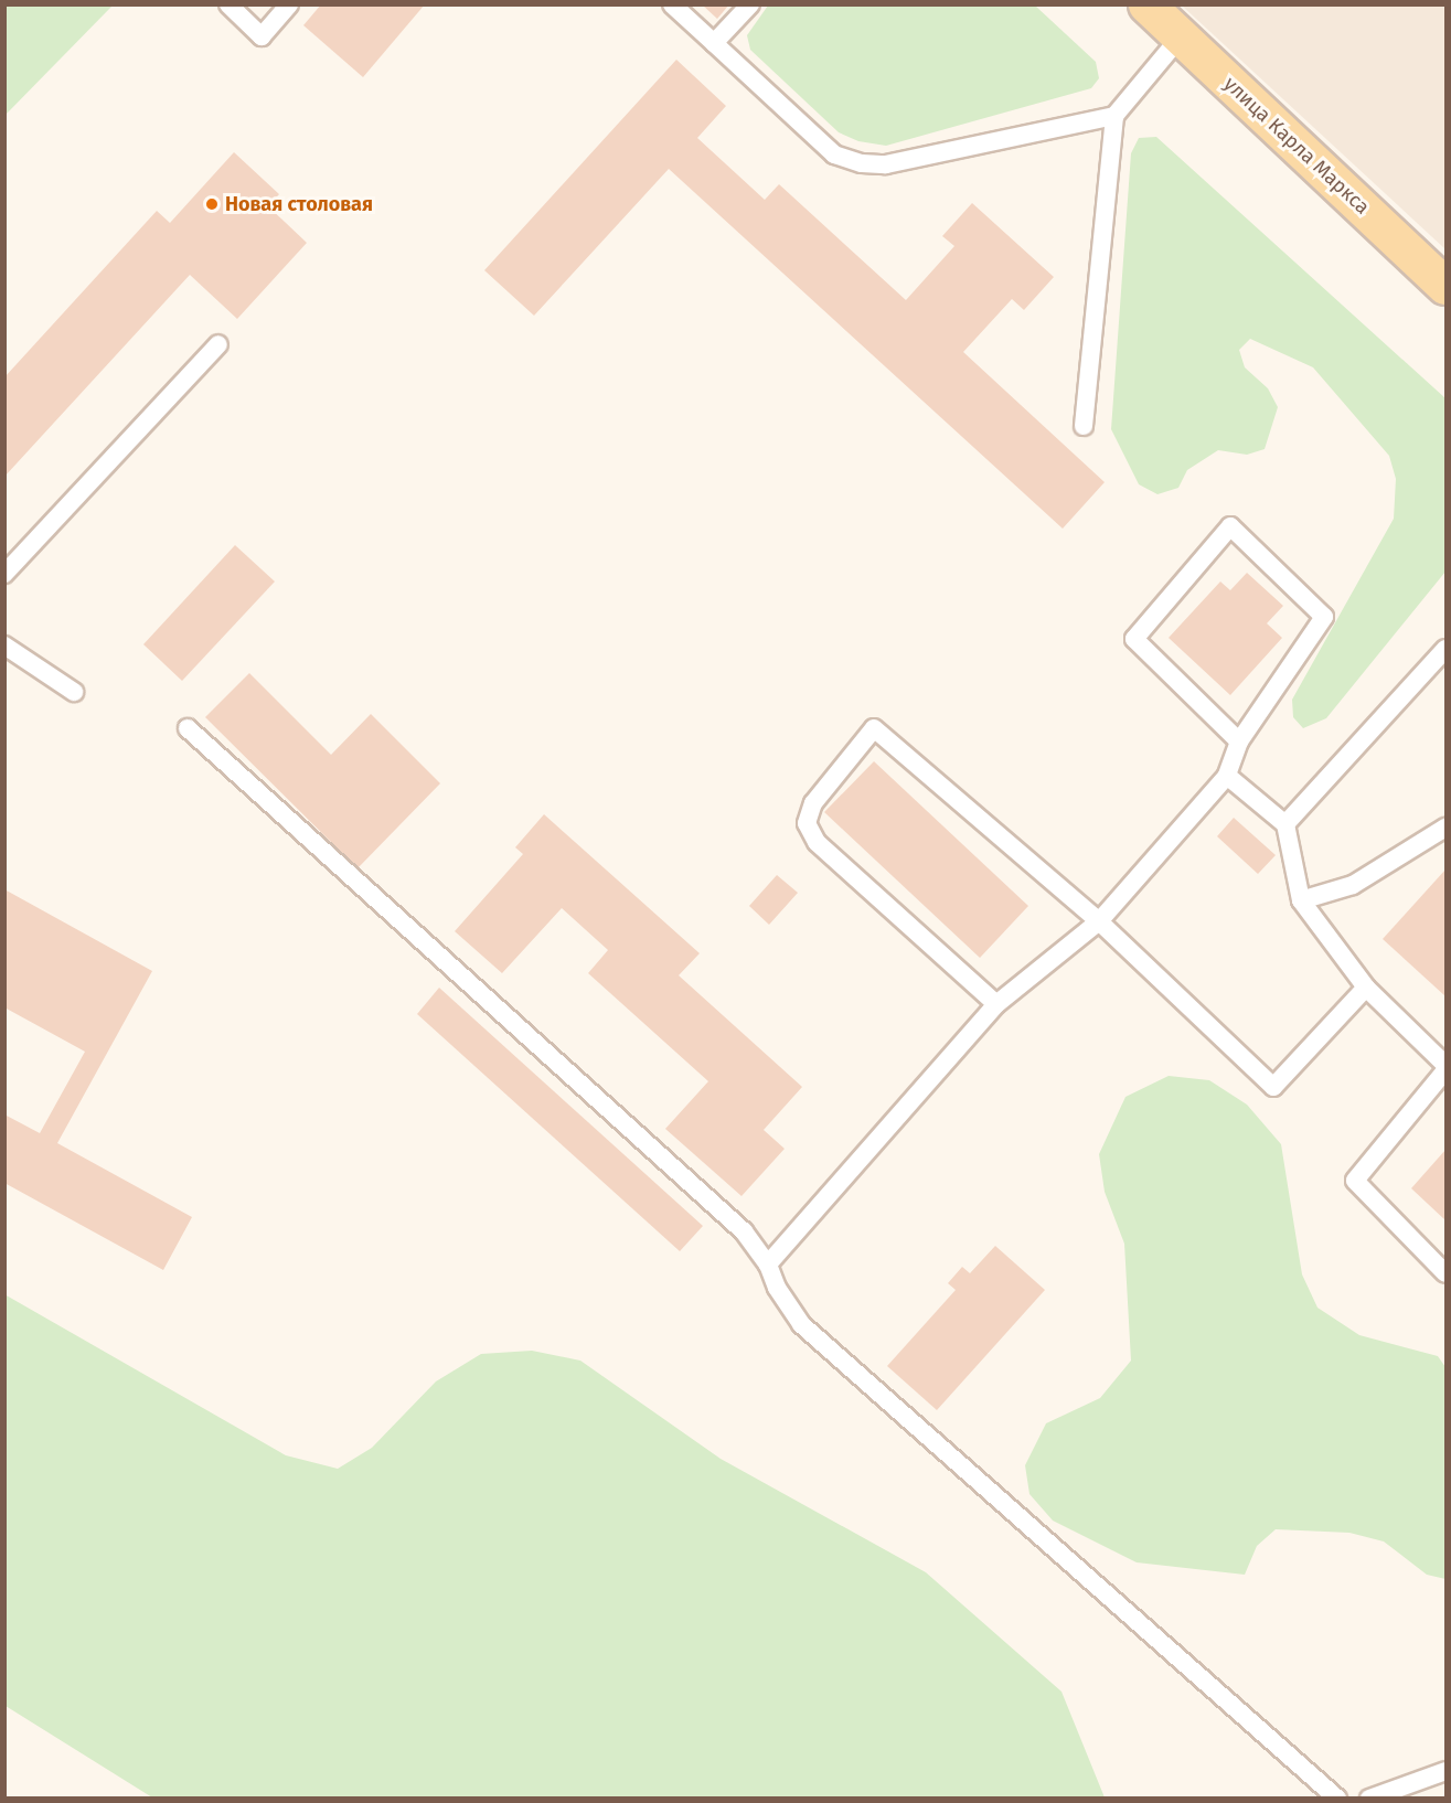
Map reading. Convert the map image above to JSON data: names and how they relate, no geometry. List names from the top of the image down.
{
  "streets": {
    "main road": ["улица Карла Маркса"]
  },
  "places": ["Новая столовая"]
}
